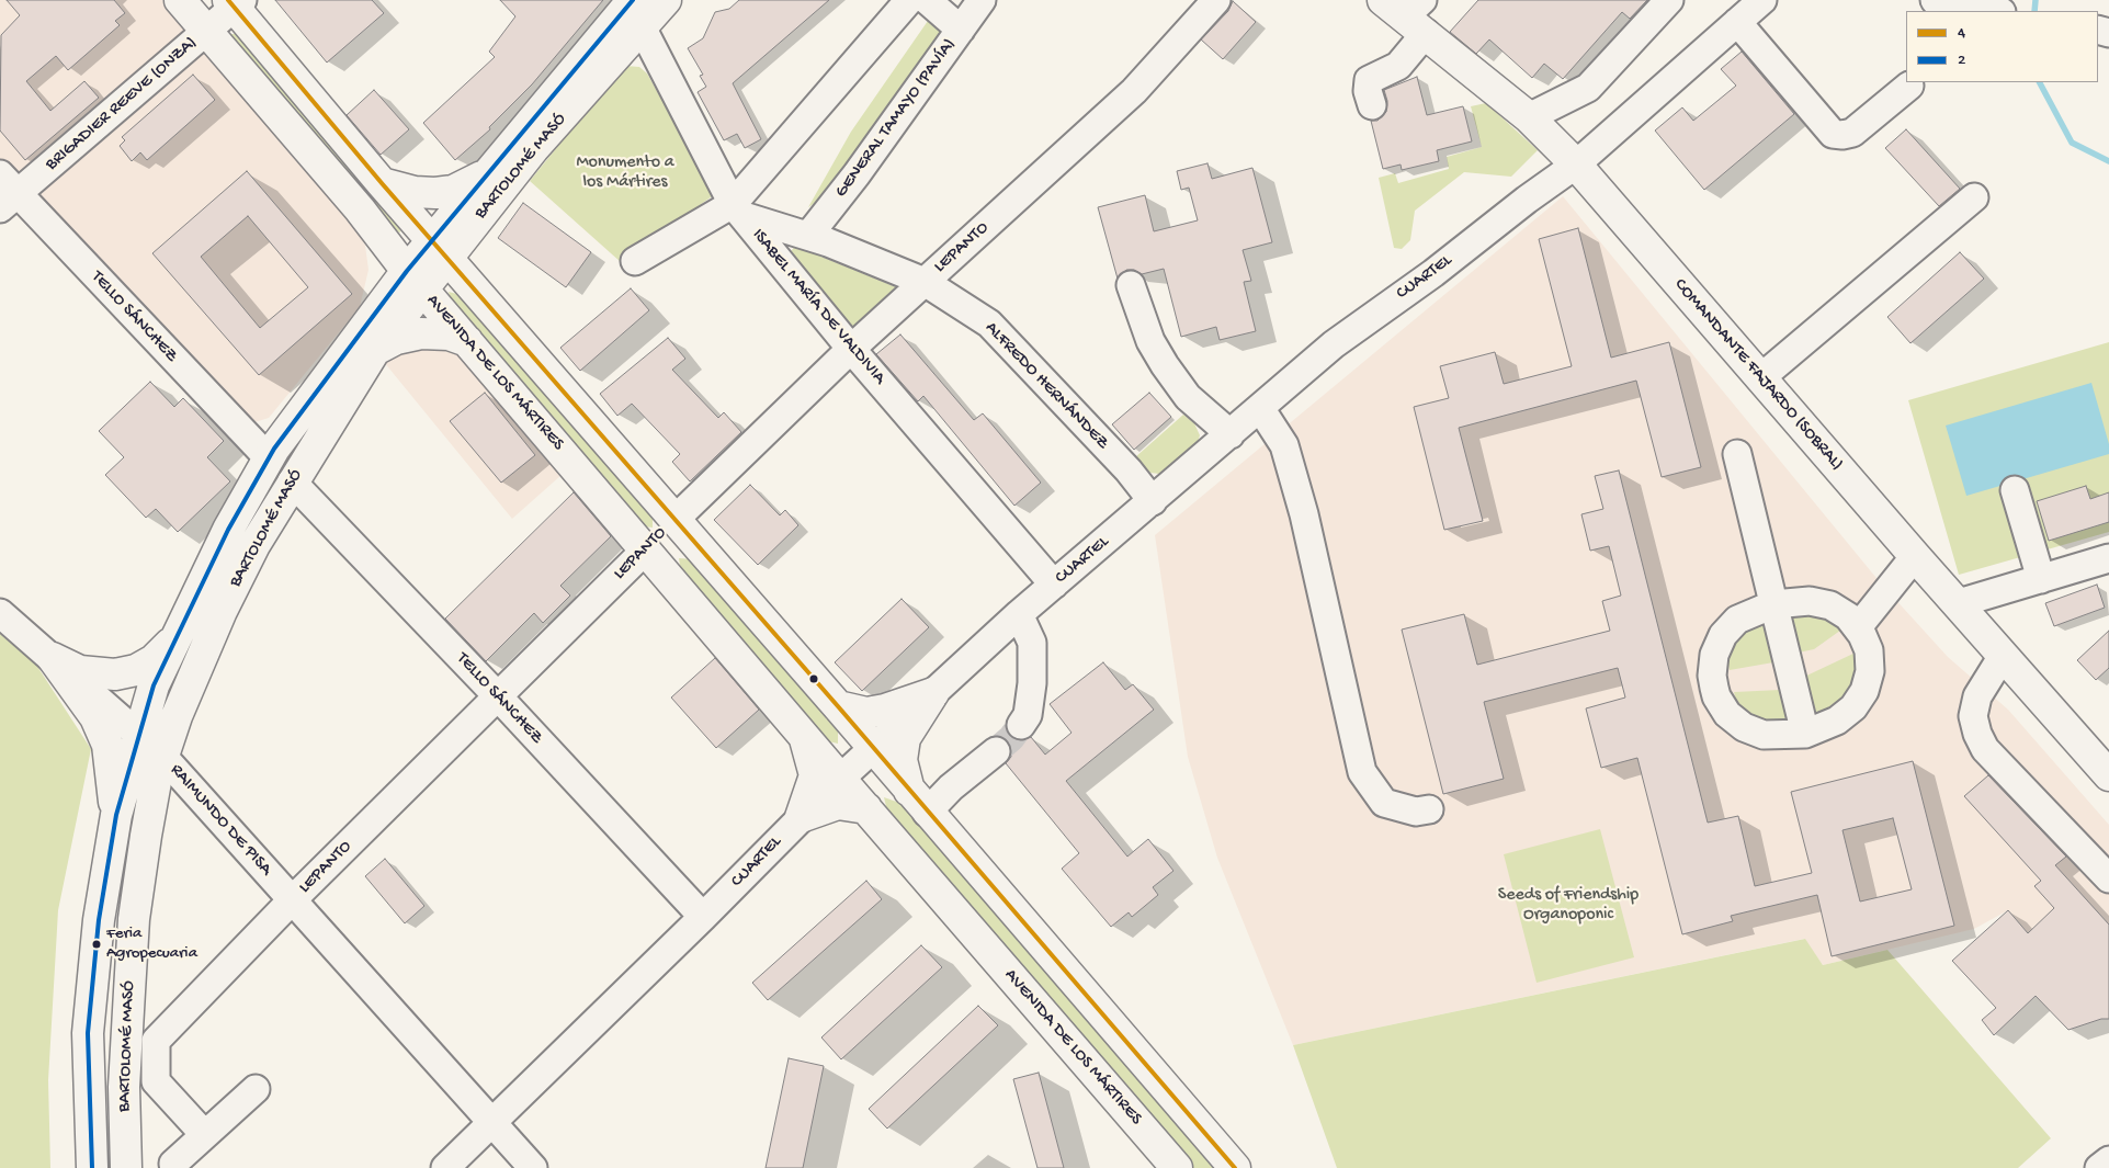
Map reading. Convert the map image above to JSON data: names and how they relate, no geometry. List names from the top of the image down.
{
  "streets": {
    "main road": [
      "BARTOLOMÉ MASÓ",
      "LEPANTO",
      "AVENIDA DE LOS MÁRTIRES",
      "COMANDANTE FAJARDO (SOBRAL)"
    ],
    "street": [
      "BRIGADIER REEVE (ONZA)",
      "GENERAL TAMAYO (PAVÍA)",
      "CUARTEL",
      "ISABEL MARÍA DE VALDIVIA",
      "TELLO SÁNCHEZ",
      "ALFREDO HERNÁNDEZ",
      "RAIMUNDO DE PISA"
    ]
  },
  "crossings": [
    ["BRIGADIER REEVE (ONZA)", "TELLO SÁNCHEZ"],
    ["BRIGADIER REEVE (ONZA)", "AVENIDA DE LOS MÁRTIRES"],
    ["GENERAL TAMAYO (PAVÍA)", "ALFREDO HERNÁNDEZ"],
    ["BARTOLOMÉ MASÓ", "ISABEL MARÍA DE VALDIVIA"],
    ["BARTOLOMÉ MASÓ", "TELLO SÁNCHEZ"],
    ["BARTOLOMÉ MASÓ", "AVENIDA DE LOS MÁRTIRES"],
    ["BARTOLOMÉ MASÓ", "RAIMUNDO DE PISA"],
    ["LEPANTO", "ISABEL MARÍA DE VALDIVIA"],
    ["LEPANTO", "TELLO SÁNCHEZ"],
    ["LEPANTO", "AVENIDA DE LOS MÁRTIRES"],
    ["LEPANTO", "ALFREDO HERNÁNDEZ"],
    ["LEPANTO", "RAIMUNDO DE PISA"],
    ["CUARTEL", "ISABEL MARÍA DE VALDIVIA"],
    ["CUARTEL", "TELLO SÁNCHEZ"],
    ["CUARTEL", "AVENIDA DE LOS MÁRTIRES"],
    ["CUARTEL", "COMANDANTE FAJARDO (SOBRAL)"],
    ["CUARTEL", "ALFREDO HERNÁNDEZ"],
    ["CUARTEL", "RAIMUNDO DE PISA"],
    ["ISABEL MARÍA DE VALDIVIA", "ALFREDO HERNÁNDEZ"]
  ],
  "parks": ["Monumento a los Mártires", "Seeds of Friendship Organoponic"],
  "places": ["Feria Agropecuaria"],
  "lines": ["transit line 4", "transit line 2"],
  "legend": ["4", "2"]
}
